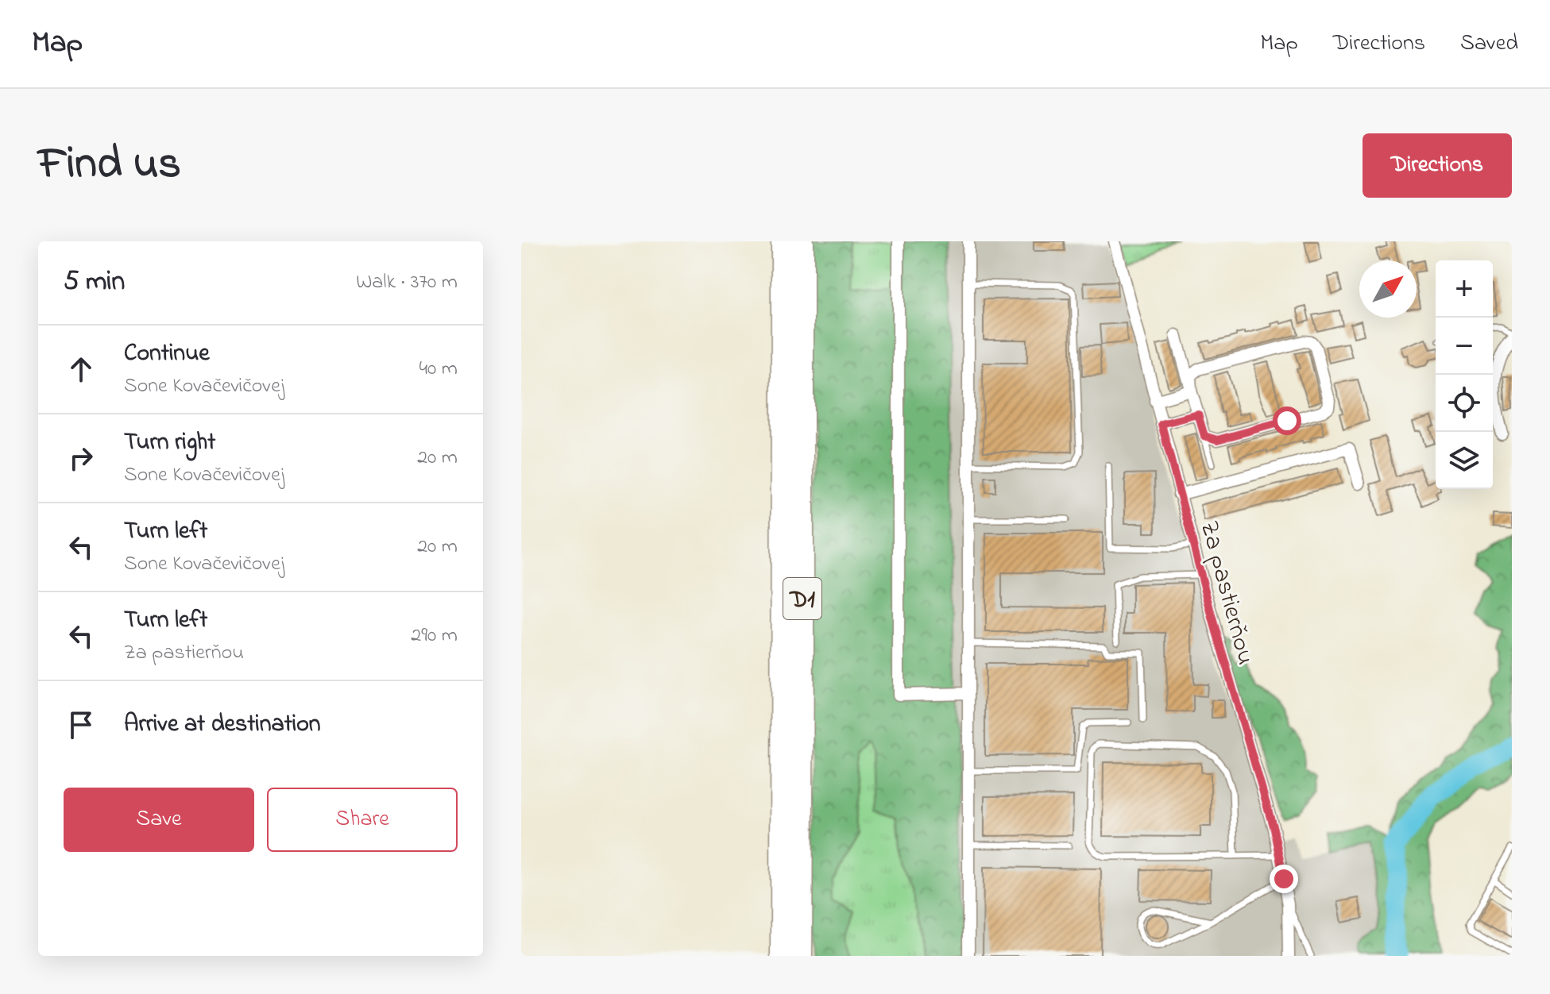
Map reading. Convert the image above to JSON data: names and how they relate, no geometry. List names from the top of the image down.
{
  "streets": {
    "highway": ["D1"],
    "street": ["Za pastierňou"]
  },
  "north": "top right",
  "page": {
    "header": "Map",
    "nav": ["Map", "Directions", "Saved"],
    "title": "Find us",
    "buttons": [
      "Directions",
      ["Save", "Share"]
    ],
    "heading": ["5 min", "Walk · 370 m"],
    "map_buttons": ["+", "−"],
    "list": [
      ["Continue", "Sone Kovačevičovej", "40 m"],
      ["Turn right", "Sone Kovačevičovej", "20 m"],
      ["Turn left", "Sone Kovačevičovej", "20 m"],
      ["Turn left", "Za pastierňou", "290 m"],
      "Arrive at destination"
    ]
  }
}
